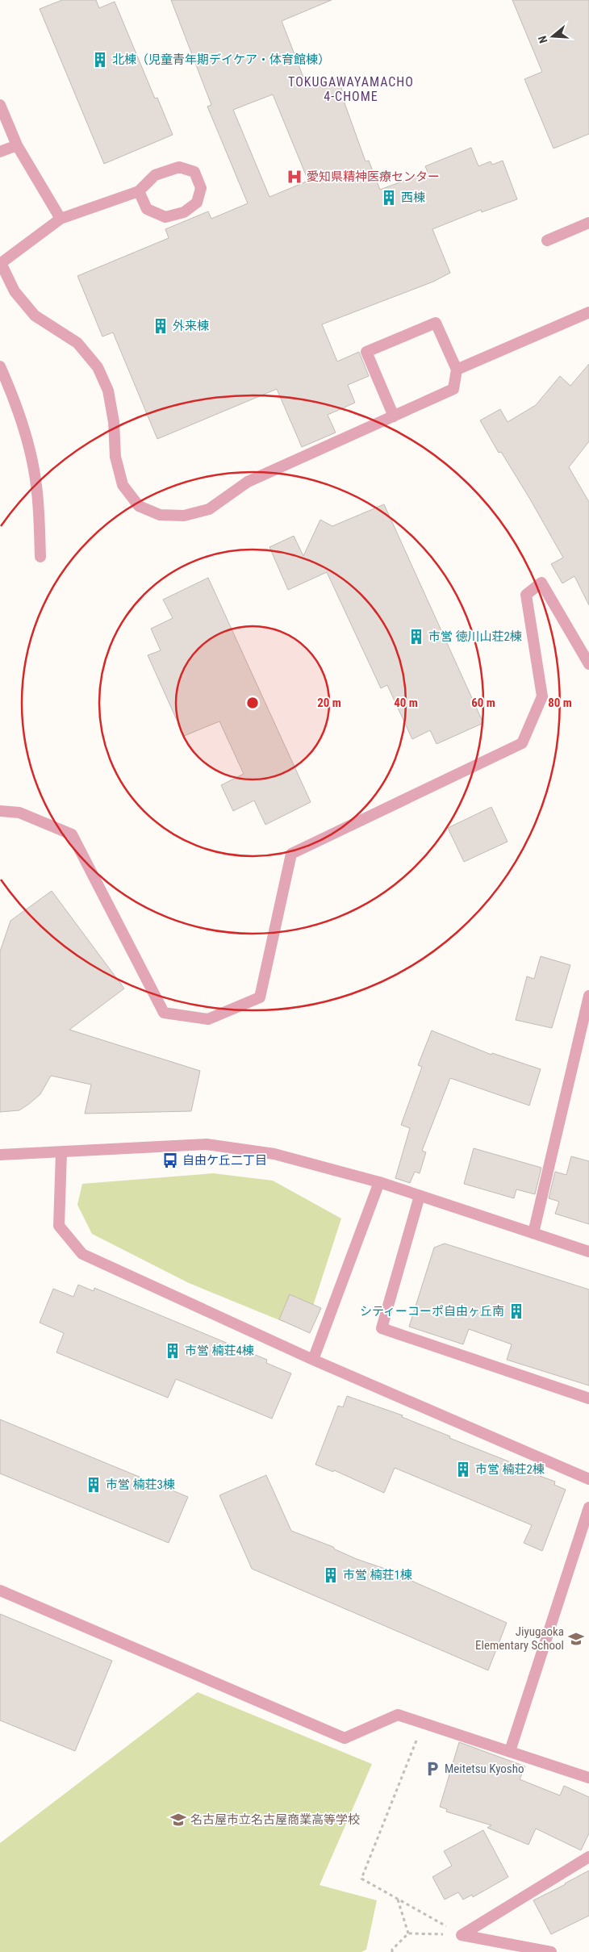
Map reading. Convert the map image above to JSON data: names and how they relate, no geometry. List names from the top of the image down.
{
  "districts": ["TOKUGAWAYAMACHO 4-CHOME"],
  "places": {
    "building": [
      "北棟（児童青年期デイケア・体育館棟）",
      "西棟",
      "外来棟",
      "市営 徳川山荘2棟",
      "シティーコーポ自由ヶ丘南",
      "市営 楠荘4棟",
      "市営 楠荘2棟",
      "市営 楠荘3棟",
      "市営 楠荘1棟"
    ],
    "hospital": ["愛知県精神医療センター"],
    "bus stop": ["自由ケ丘二丁目"],
    "school or university": ["Jiyugaoka Elementary School", "名古屋市立名古屋商業高等学校"],
    "parking": ["Meitetsu Kyosho"]
  },
  "north": "left",
  "rings": [
    "20 m",
    "40 m",
    "60 m",
    "80 m"
  ]
}
